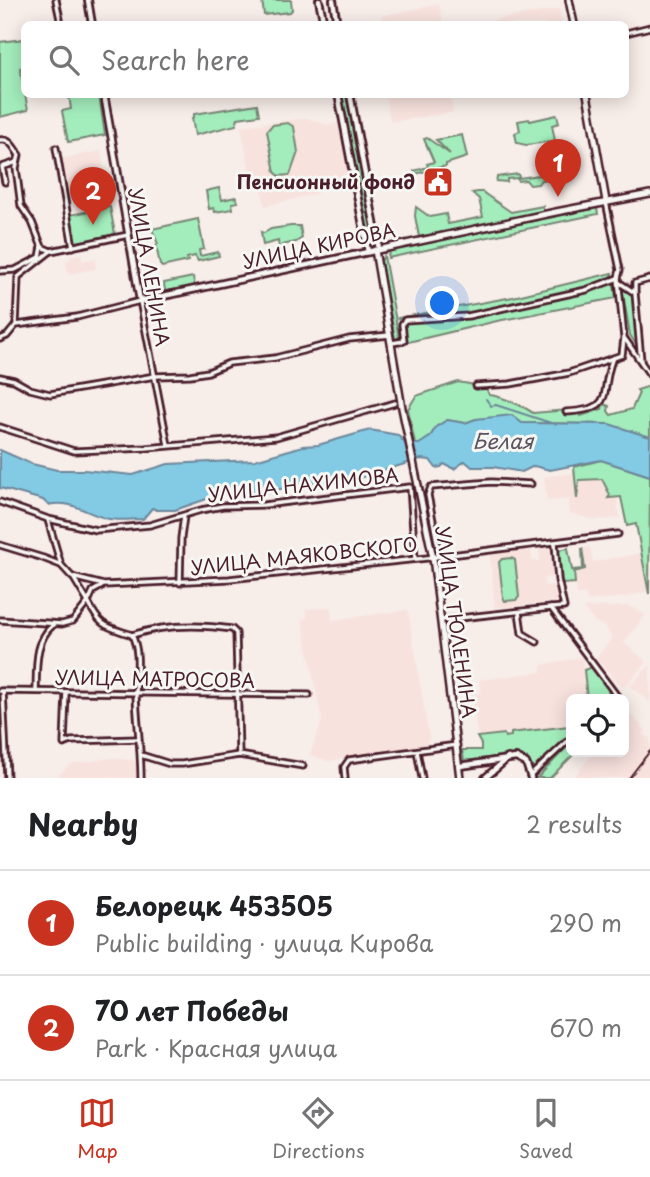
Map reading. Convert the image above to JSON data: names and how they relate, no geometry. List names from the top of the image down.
{
  "streets": {
    "main road": ["УЛИЦА КИРОВА", "УЛИЦА ТЮЛЕНИНА"],
    "street": [
      "УЛИЦА ЛЕНИНА",
      "УЛИЦА НАХИМОВА",
      "УЛИЦА МАЯКОВСКОГО",
      "УЛИЦА МАТРОСОВА"
    ]
  },
  "crossings": [
    ["УЛИЦА КИРОВА", "УЛИЦА ЛЕНИНА"],
    ["УЛИЦА КИРОВА", "УЛИЦА ТЮЛЕНИНА"],
    ["УЛИЦА НАХИМОВА", "УЛИЦА МАЯКОВСКОГО"],
    ["УЛИЦА МАЯКОВСКОГО", "УЛИЦА ТЮЛЕНИНА"]
  ],
  "water": ["Белая"],
  "places": {
    "public building": ["Пенсионный фонд"]
  },
  "page": {
    "search": "Search here",
    "pins": ["1", "2"],
    "heading": ["Nearby", "2 results"],
    "list": [
      {
        "mark": "1",
        "name": "Белорецк 453505",
        "note": "Public building · улица Кирова",
        "value": "290 m"
      },
      {
        "mark": "2",
        "name": "70 лет Победы",
        "note": "Park · Красная улица",
        "value": "670 m"
      }
    ],
    "nav": ["Map", "Directions", "Saved"]
  }
}
